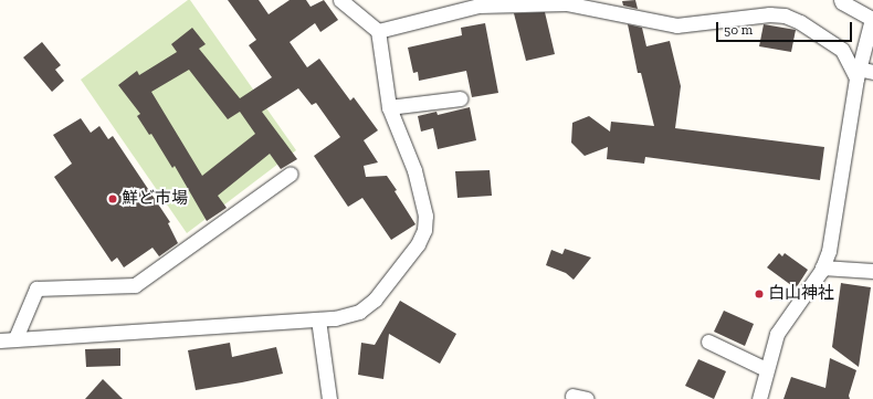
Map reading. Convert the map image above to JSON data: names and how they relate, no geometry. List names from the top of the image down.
{
  "places": ["鮮ど市場", "白山神社"],
  "scale_bar": "50 m"
}
